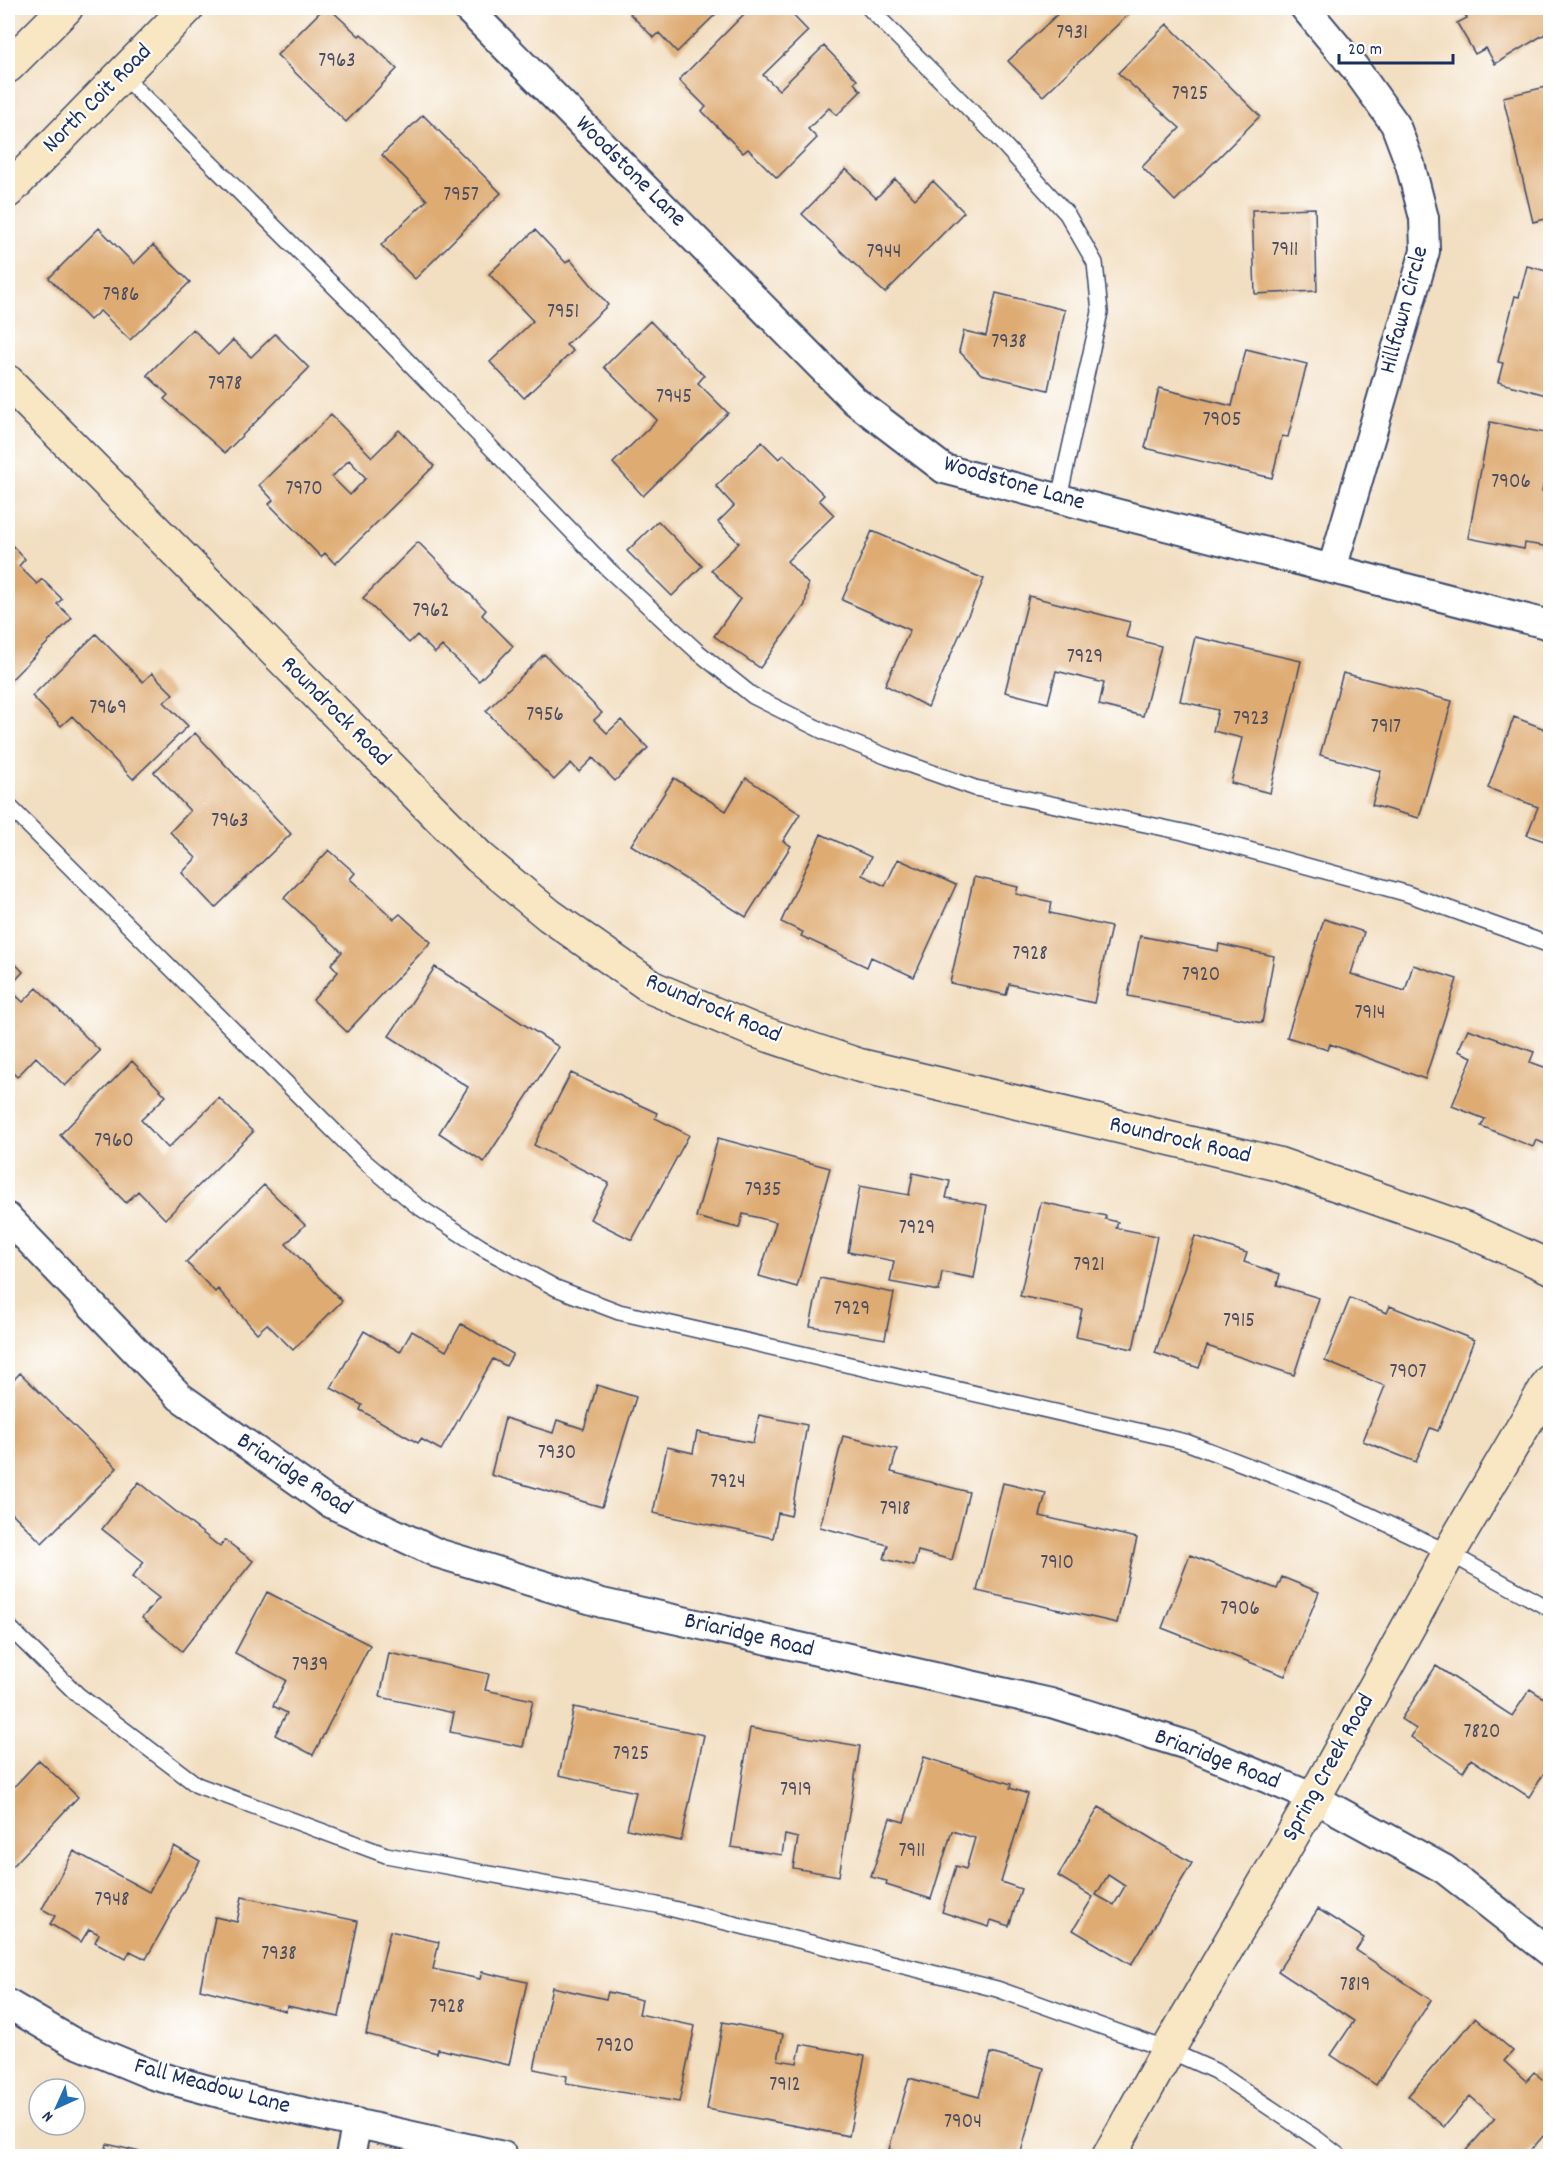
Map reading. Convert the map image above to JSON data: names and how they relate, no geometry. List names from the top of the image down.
{
  "streets": {
    "street": [
      "North Coit Road",
      "Woodstone Lane",
      "Hillfawn Circle",
      "Roundrock Road",
      "Briaridge Road",
      "Spring Creek Road",
      "Fall Meadow Lane"
    ]
  },
  "crossings": [
    ["Woodstone Lane", "Hillfawn Circle"],
    ["Briaridge Road", "Spring Creek Road"]
  ],
  "house_numbers": [
    "7931",
    "7963",
    "7925",
    "7957",
    "7911",
    "7944",
    "7986",
    "7951",
    "7938",
    "7978",
    "7945",
    "7905",
    "7906",
    "7970",
    "7962",
    "7929",
    "7969",
    "7956",
    "7923",
    "7917",
    "7963",
    "7928",
    "7920",
    "7914",
    "7960",
    "7935",
    "7929",
    "7921",
    "7929",
    "7915",
    "7907",
    "7930",
    "7924",
    "7918",
    "7910",
    "7906",
    "7939",
    "7820",
    "7925",
    "7919",
    "7911",
    "7948",
    "7938",
    "7819",
    "7928",
    "7920",
    "7912",
    "7904"
  ],
  "scale_bar": "20 m",
  "north": "bottom left"
}
